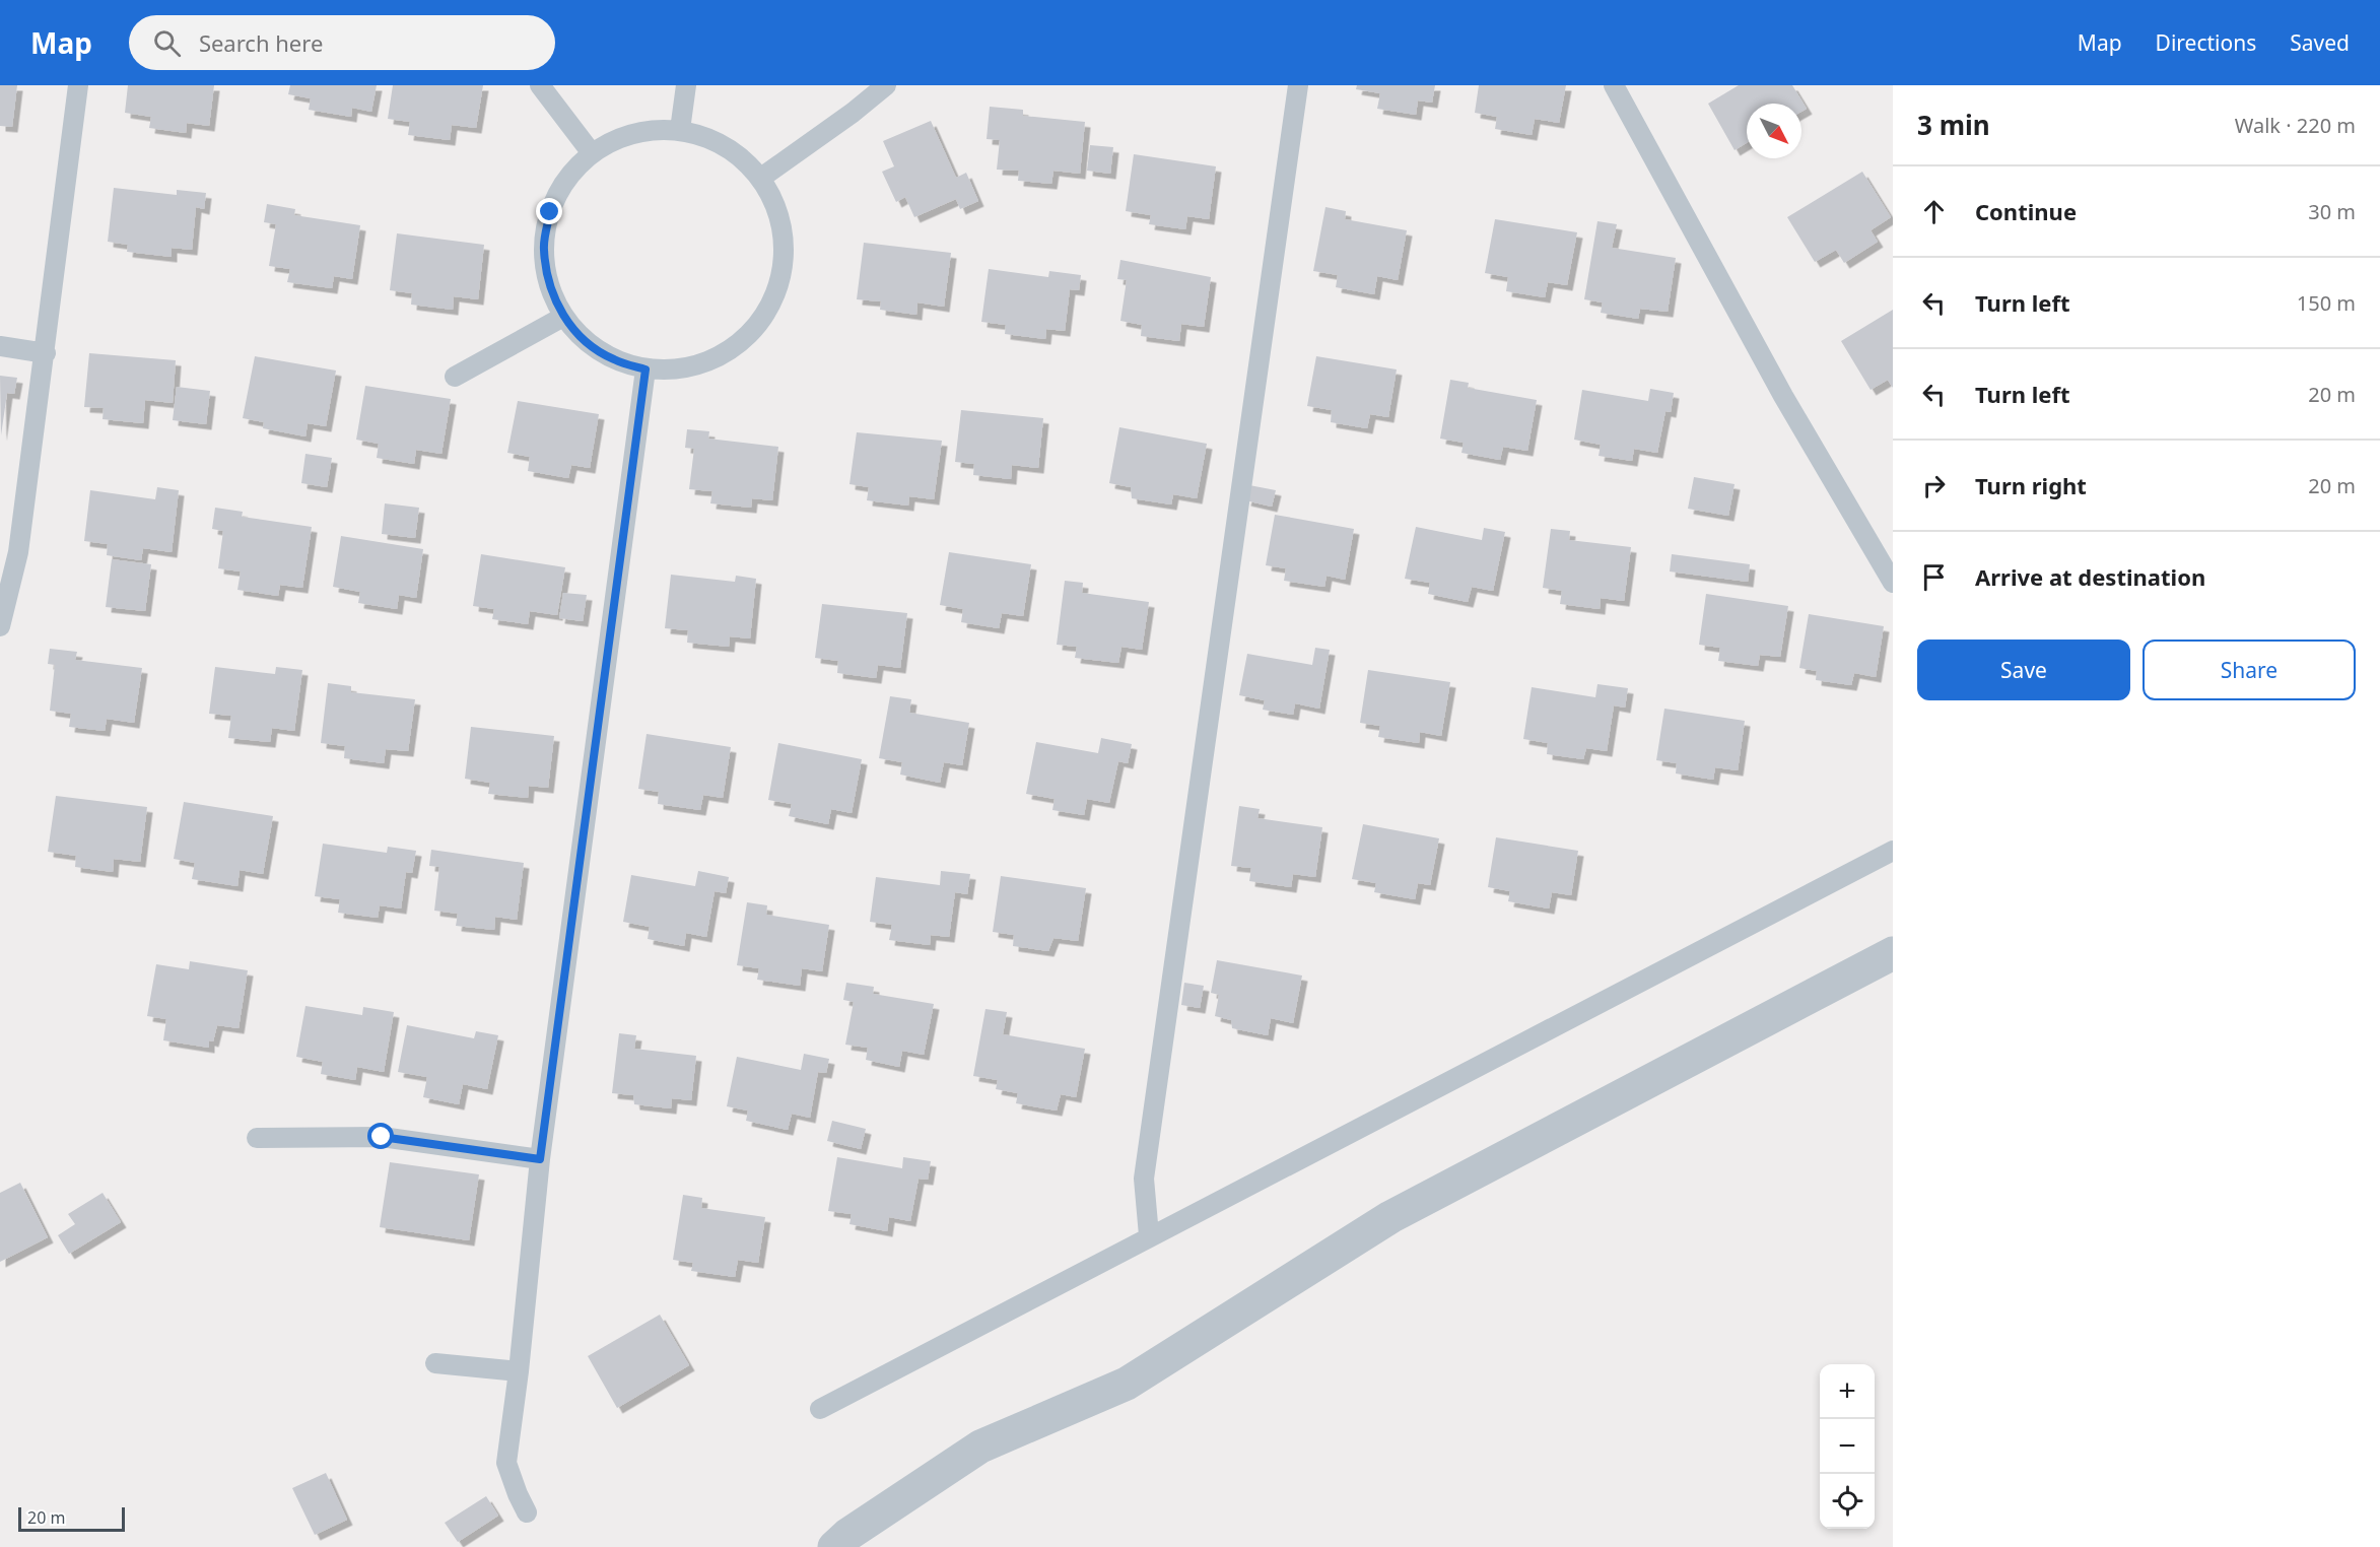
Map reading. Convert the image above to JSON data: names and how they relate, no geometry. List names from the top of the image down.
{
  "scale_bar": "20 m",
  "north": "bottom right",
  "page": {
    "header": "Map",
    "search": "Search here",
    "nav": ["Map", "Directions", "Saved"],
    "heading": ["3 min", "Walk · 220 m"],
    "list": [
      ["Continue", "30 m"],
      ["Turn left", "150 m"],
      ["Turn left", "20 m"],
      ["Turn right", "20 m"],
      "Arrive at destination"
    ],
    "buttons": ["Save", "Share"],
    "map_buttons": ["+", "−"],
    "scale": "20 m"
  }
}
